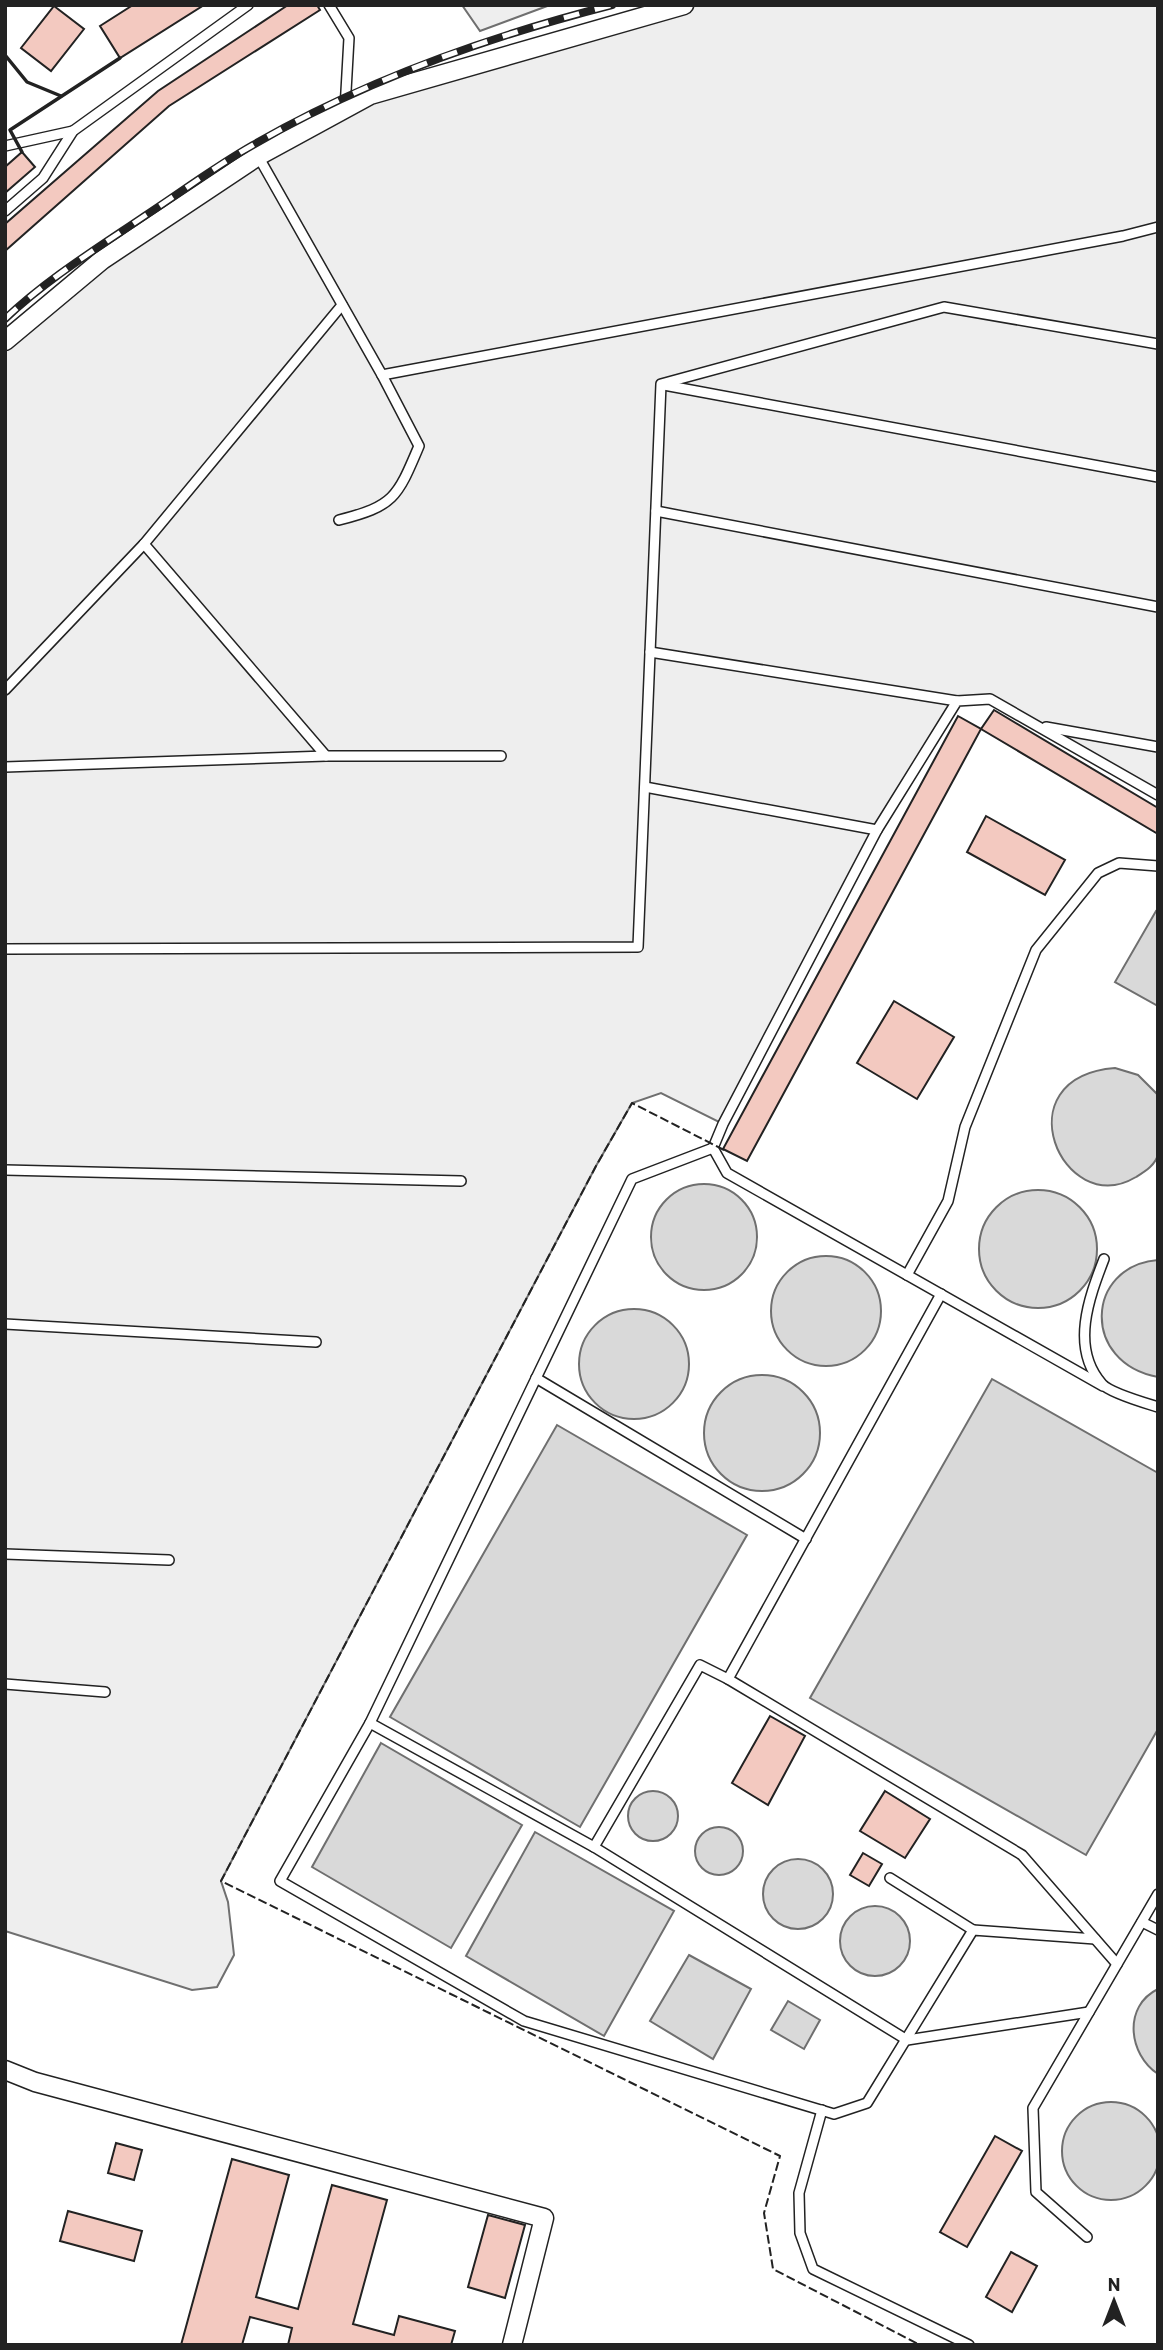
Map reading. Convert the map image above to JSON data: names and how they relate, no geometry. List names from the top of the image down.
{
  "north": "top"
}
